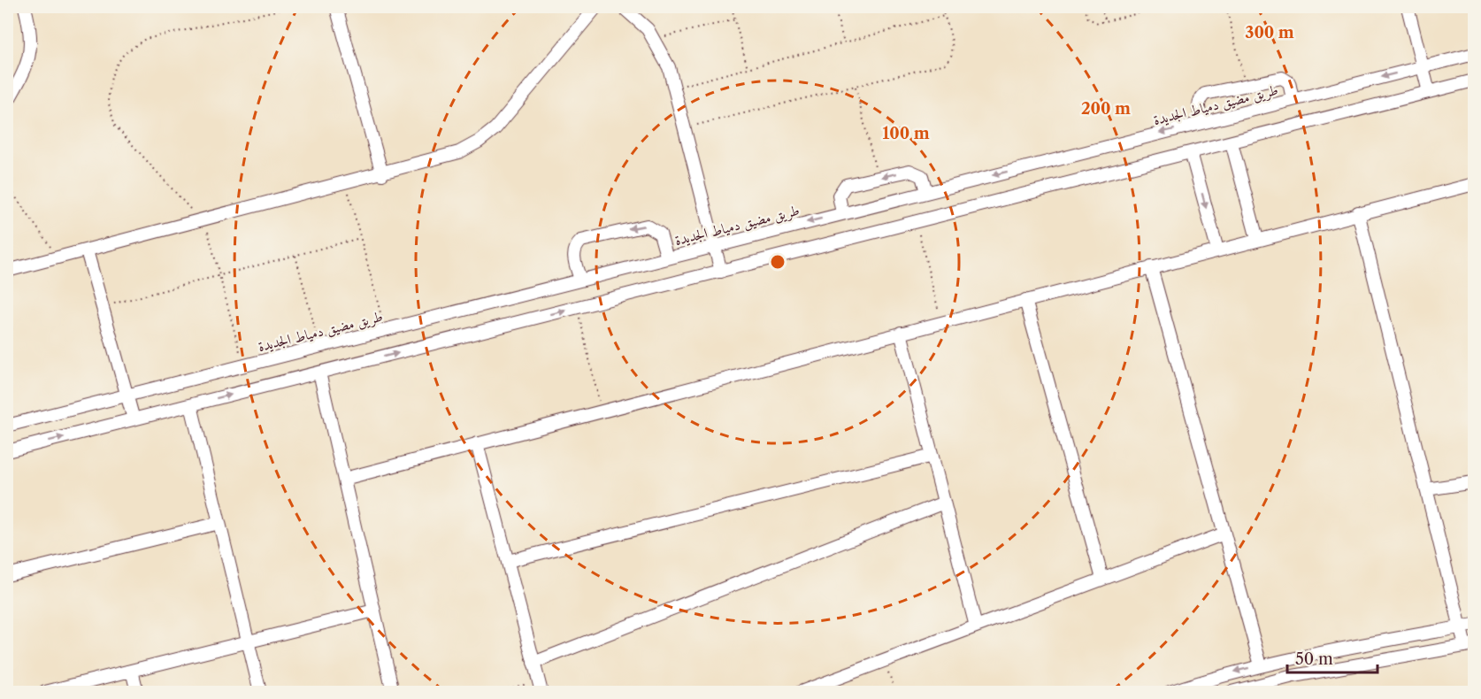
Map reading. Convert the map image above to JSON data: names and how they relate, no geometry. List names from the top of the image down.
{
  "streets": {
    "street": ["طريق مضيق دمياط الجديدة"]
  },
  "scale_bar": "50 m",
  "rings": ["300 m", "200 m", "100 m"]
}
